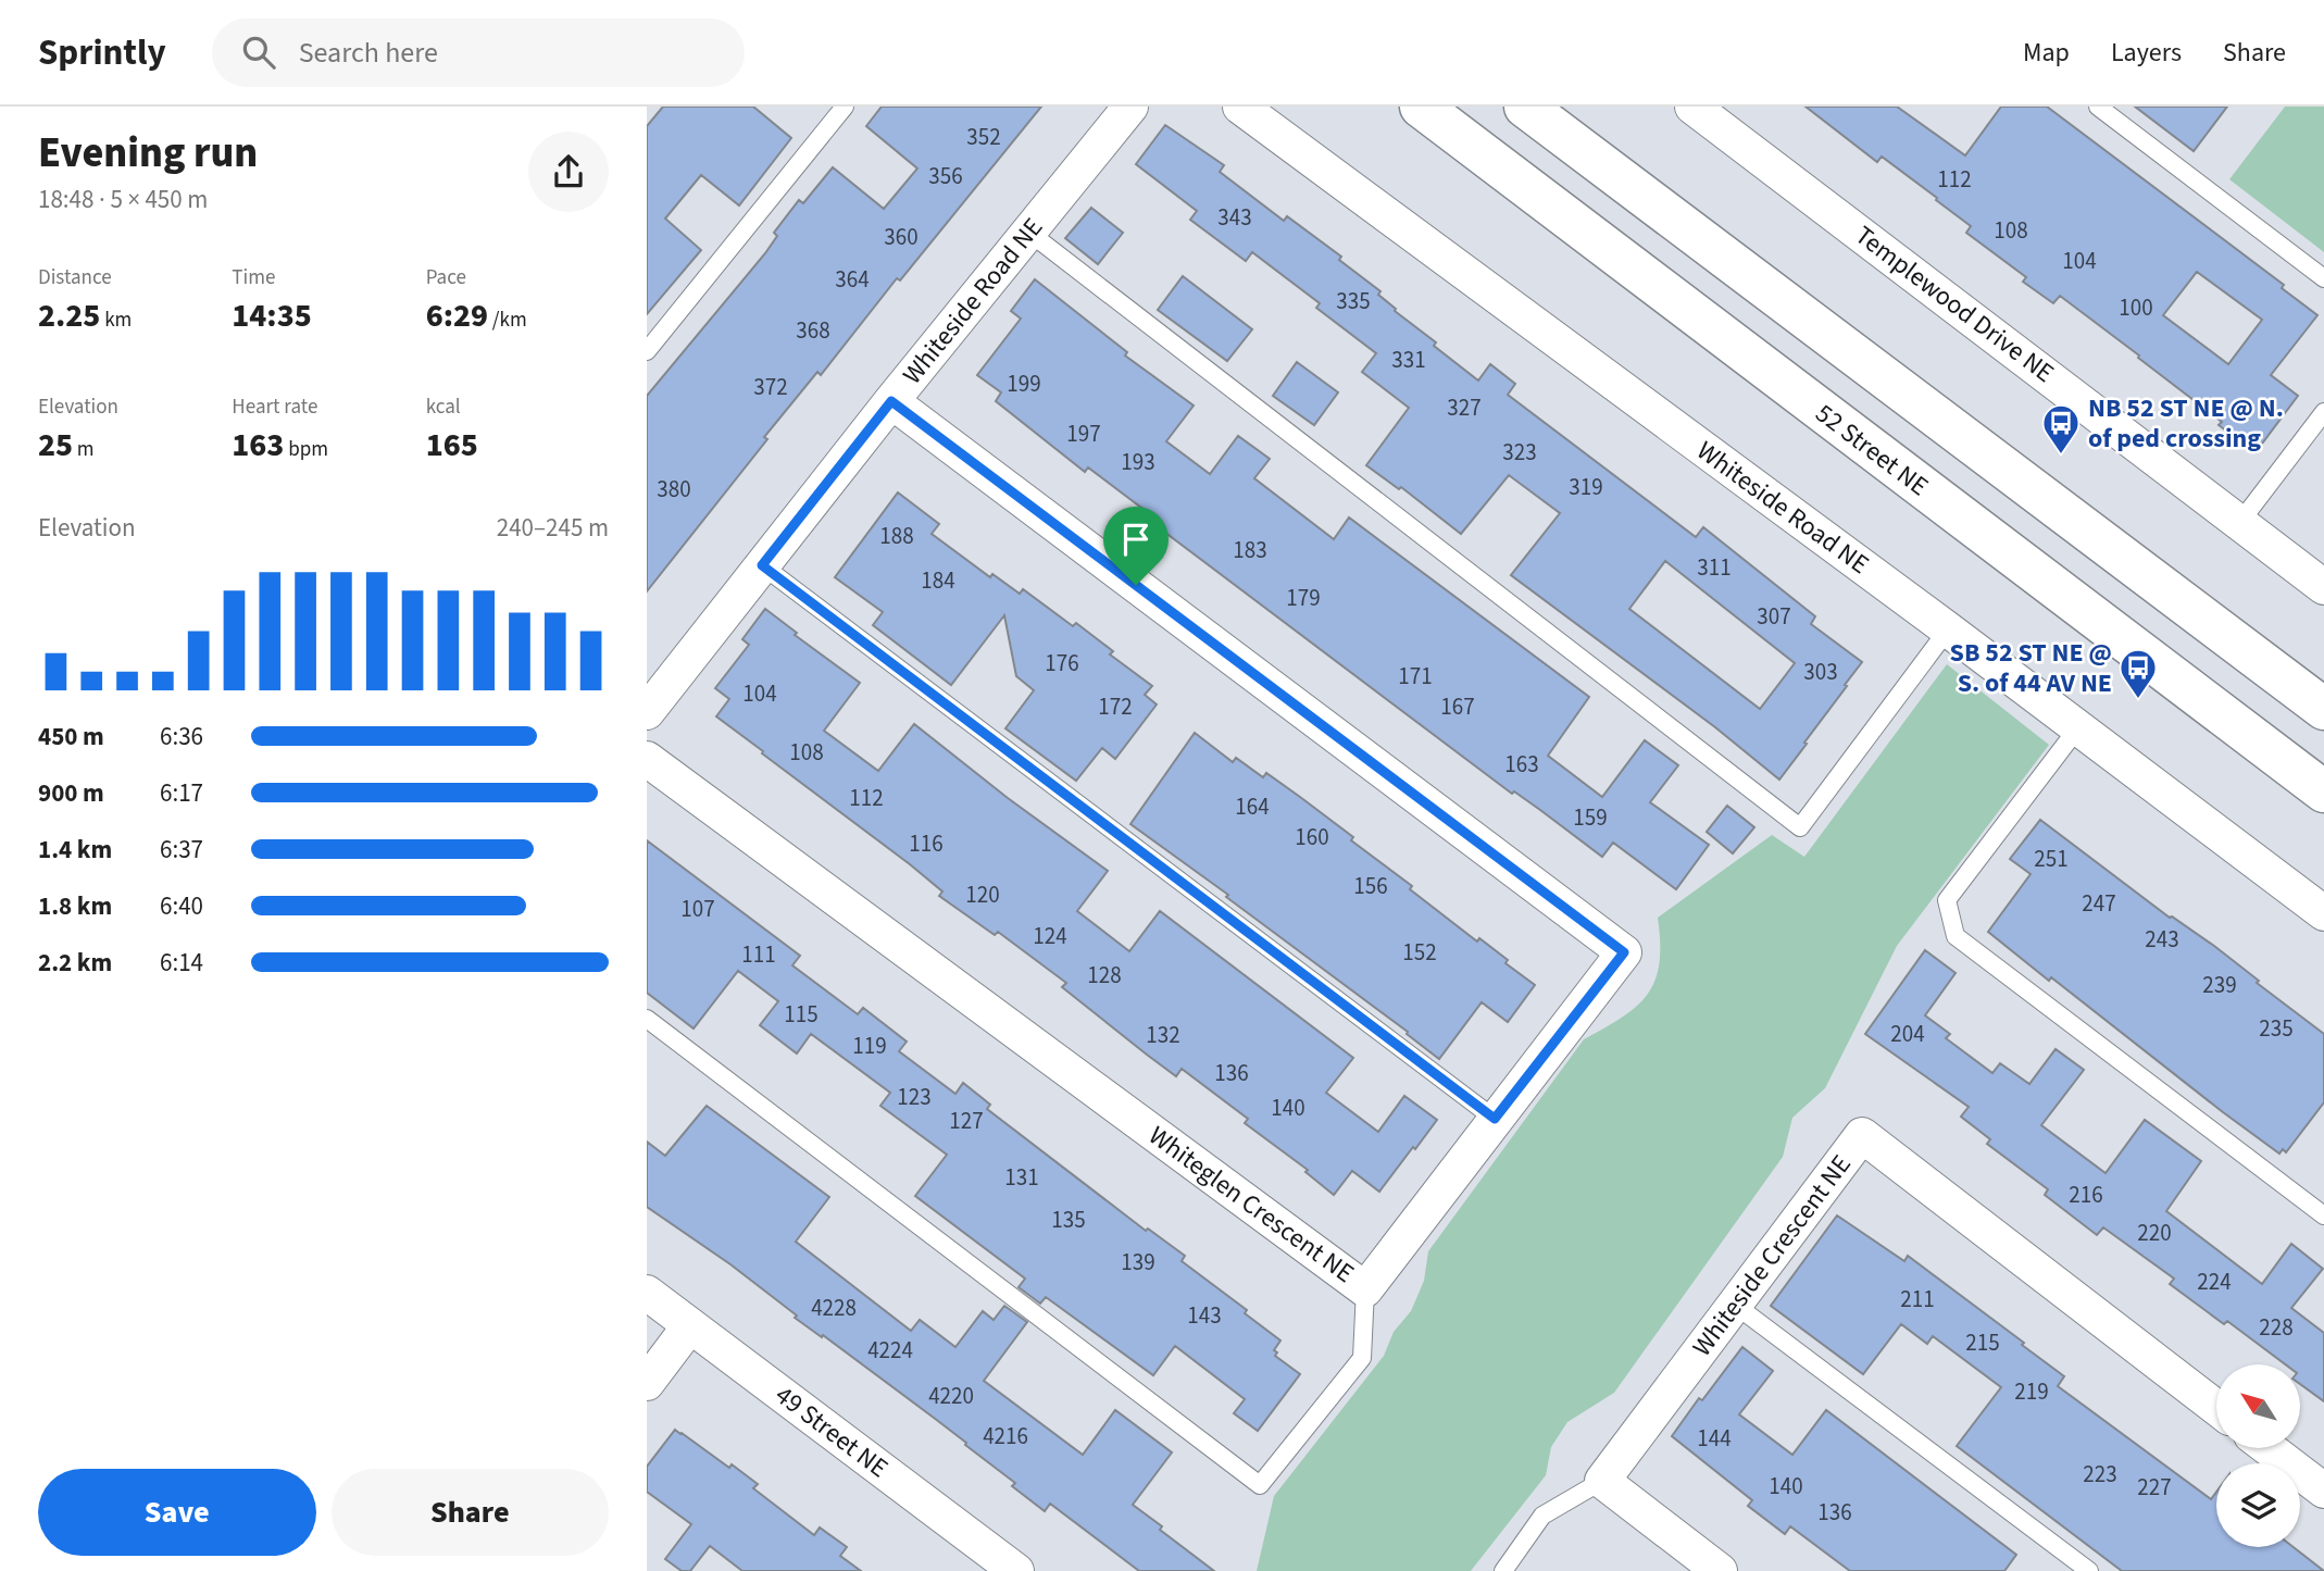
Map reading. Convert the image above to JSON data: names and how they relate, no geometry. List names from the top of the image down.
{
  "streets": {
    "main road": ["52 Street NE"],
    "street": [
      "Whiteside Road NE",
      "Templewood Drive NE",
      "Whiteglen Crescent NE",
      "Whiteside Crescent NE",
      "49 Street NE"
    ]
  },
  "crossings": [
    ["Whiteside Road NE", "Whiteglen Crescent NE"]
  ],
  "places": {
    "bus stop": ["NB 52 ST NE @ N. of ped crossing", "SB 52 ST NE @ S. of 44 AV NE"]
  },
  "house_numbers": [
    "352",
    "356",
    "112",
    "343",
    "108",
    "360",
    "104",
    "364",
    "335",
    "100",
    "368",
    "331",
    "199",
    "372",
    "327",
    "197",
    "323",
    "193",
    "319",
    "380",
    "188",
    "183",
    "311",
    "184",
    "179",
    "307",
    "176",
    "303",
    "171",
    "104",
    "172",
    "167",
    "108",
    "163",
    "112",
    "164",
    "159",
    "160",
    "116",
    "251",
    "156",
    "120",
    "247",
    "107",
    "124",
    "243",
    "152",
    "111",
    "128",
    "239",
    "115",
    "235",
    "204",
    "132",
    "119",
    "136",
    "123",
    "140",
    "127",
    "131",
    "216",
    "135",
    "220",
    "139",
    "224",
    "211",
    "4228",
    "143",
    "228",
    "215",
    "4224",
    "219",
    "4220",
    "4216",
    "144",
    "223",
    "140",
    "227",
    "136"
  ],
  "north": "top left",
  "page": {
    "header": "Sprintly",
    "search": "Search here",
    "nav": ["Map", "Layers", "Share"],
    "heading": ["Evening run", "18:48 · 5 × 450 m"],
    "stats": [
      ["Distance", "2.25 km"],
      ["Time", "14:35"],
      ["Pace", "6:29 /km"],
      ["Elevation", "25 m"],
      ["Heart rate", "163 bpm"],
      ["kcal", "165"]
    ],
    "chart": ["Elevation", "240–245 m"],
    "list": [
      {
        "name": "450 m",
        "note": "6:36"
      },
      {
        "name": "900 m",
        "note": "6:17"
      },
      {
        "name": "1.4 km",
        "note": "6:37"
      },
      {
        "name": "1.8 km",
        "note": "6:40"
      },
      {
        "name": "2.2 km",
        "note": "6:14"
      }
    ],
    "buttons": ["Save", "Share"]
  }
}
